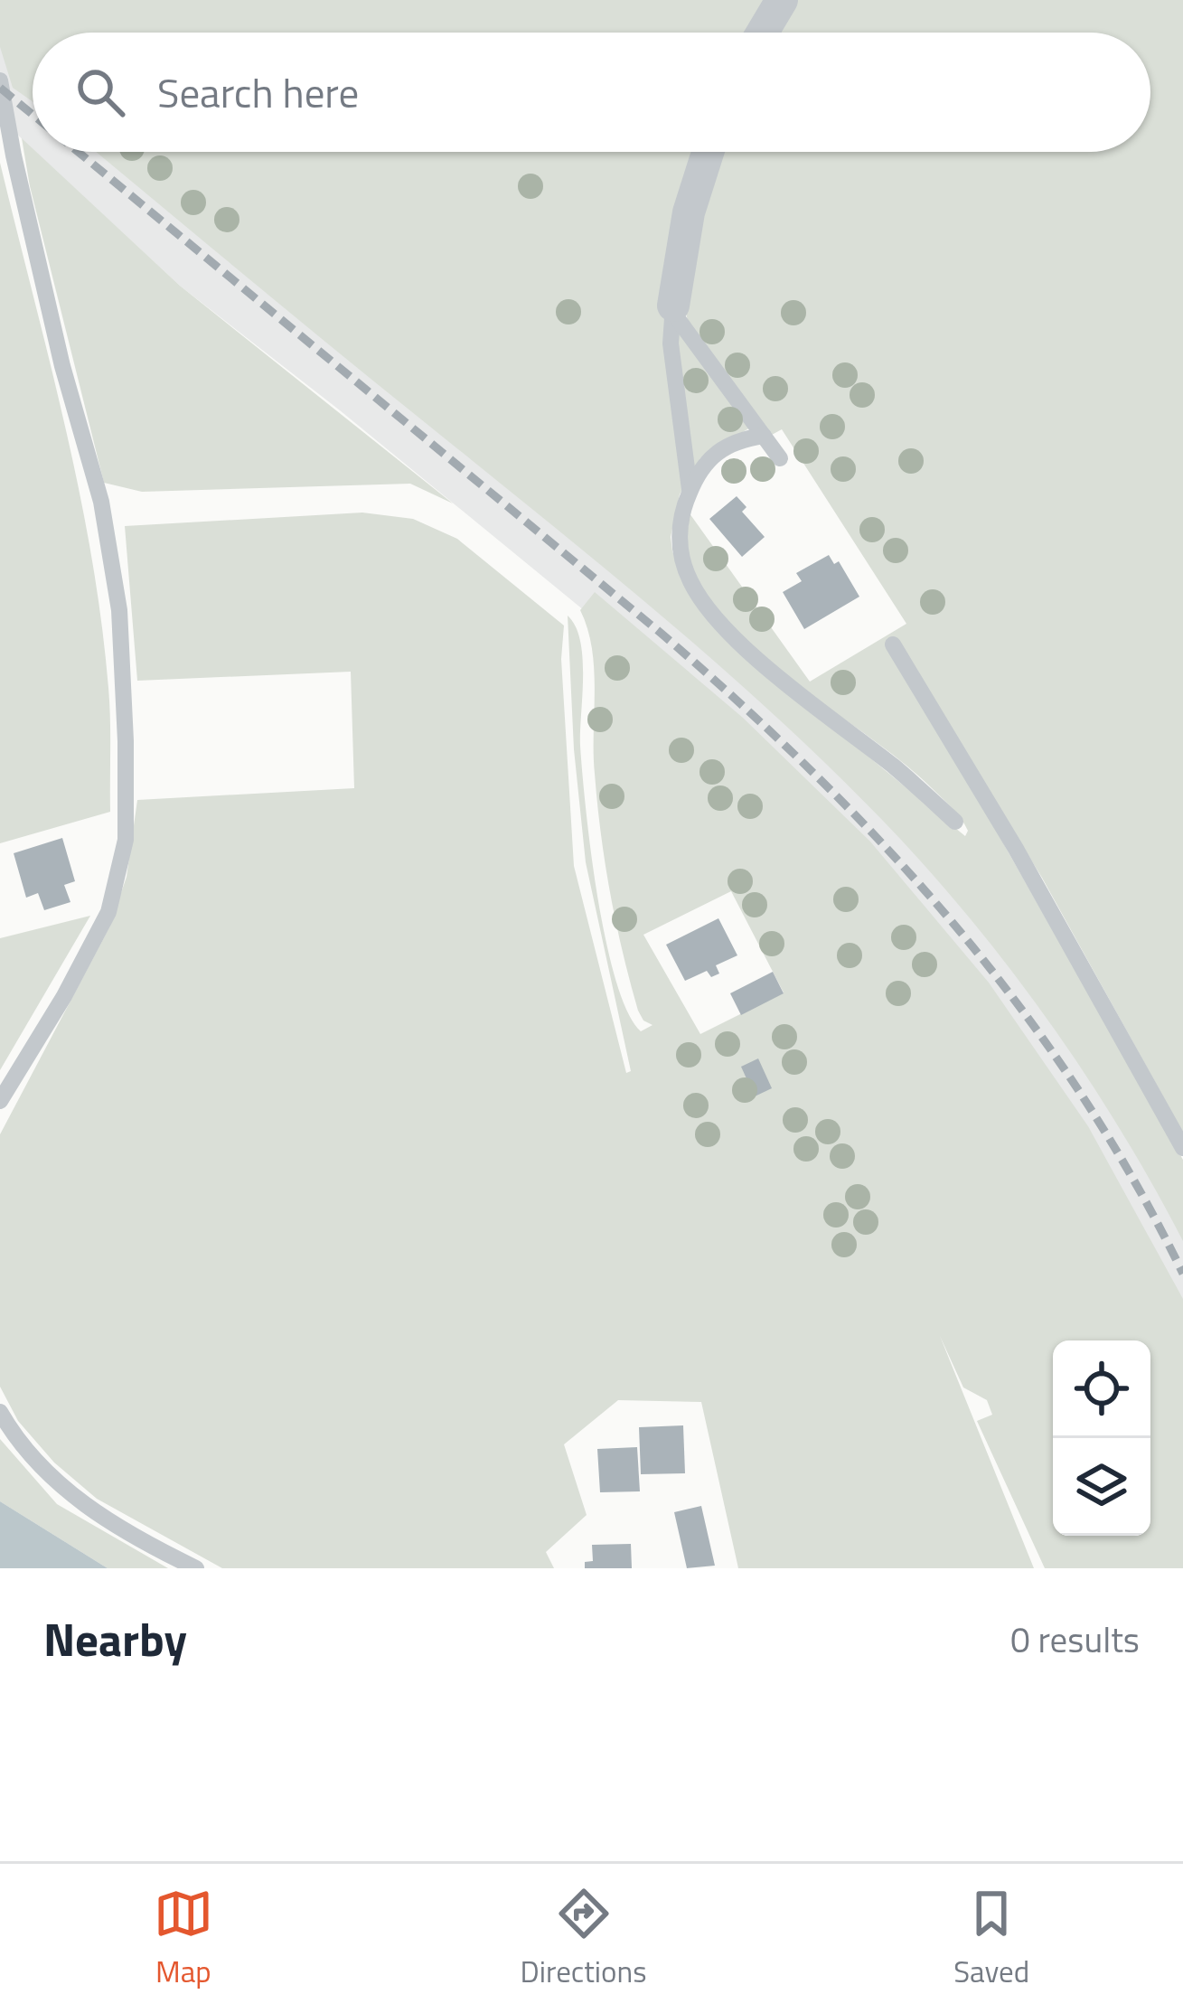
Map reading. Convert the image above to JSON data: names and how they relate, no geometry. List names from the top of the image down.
{
  "page": {
    "search": "Search here",
    "heading": ["Nearby", "0 results"],
    "nav": ["Map", "Directions", "Saved"]
  }
}
